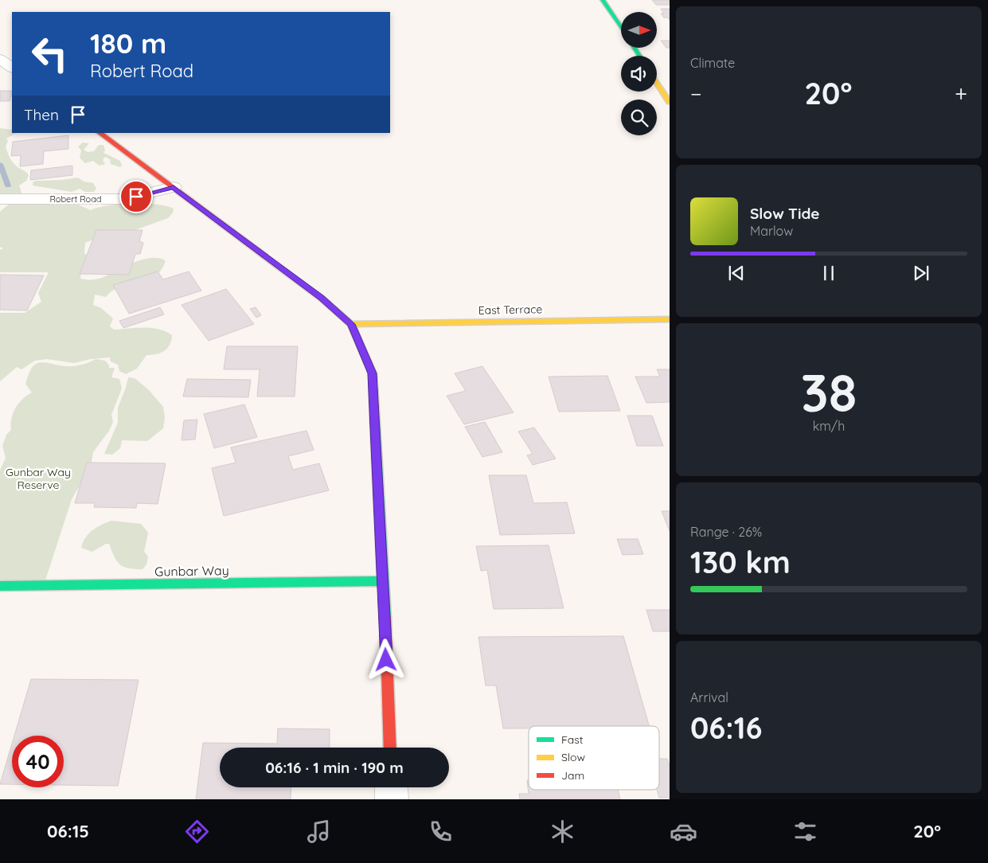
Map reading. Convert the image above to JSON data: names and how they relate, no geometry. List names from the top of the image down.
{
  "streets": {
    "street": ["Robert Road", "East Terrace", "Gunbar Way"]
  },
  "parks": ["Gunbar Way Reserve"],
  "legend": ["Fast", "Slow", "Jam"],
  "north": "right",
  "page": {
    "tile": [
      "Climate",
      ["38", "km/h"],
      ["Range · 26%", "130 km"],
      ["Arrival", "06:16"]
    ],
    "turn": ["180 m", "Robert Road"],
    "heat": ["−", "20°", "+"],
    "then": "Then",
    "song": ["Slow Tide", "Marlow"],
    "limit": "40",
    "trip": "06:16 · 1 min · 190 m",
    "tabs": ["06:15", "20°"]
  }
}
